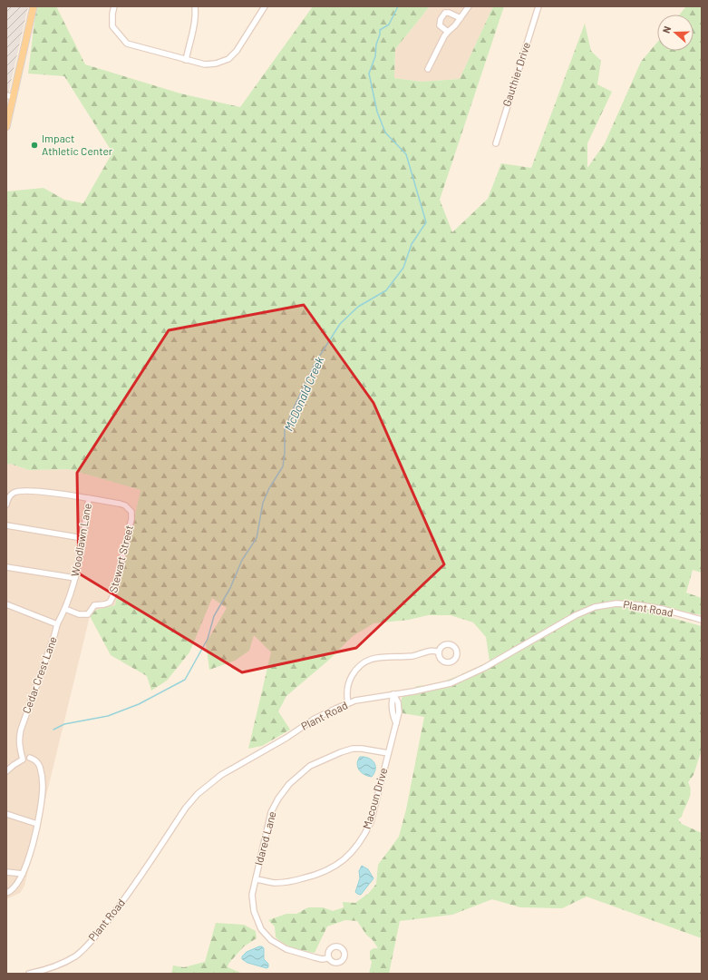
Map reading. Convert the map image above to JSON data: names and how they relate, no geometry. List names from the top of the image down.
{
  "streets": {
    "street": [
      "Gauthier Drive",
      "Woodlawn Lane",
      "Stewart Street",
      "Plant Road",
      "Cedar Crest Lane",
      "Macoun Drive",
      "Idared Lane"
    ]
  },
  "crossings": [
    ["Woodlawn Lane", "Stewart Street"],
    ["Woodlawn Lane", "Cedar Crest Lane"],
    ["Plant Road", "Macoun Drive"],
    ["Macoun Drive", "Idared Lane"]
  ],
  "water": ["McDonald Creek"],
  "places": ["Impact Athletic Center"],
  "north": "left"
}
